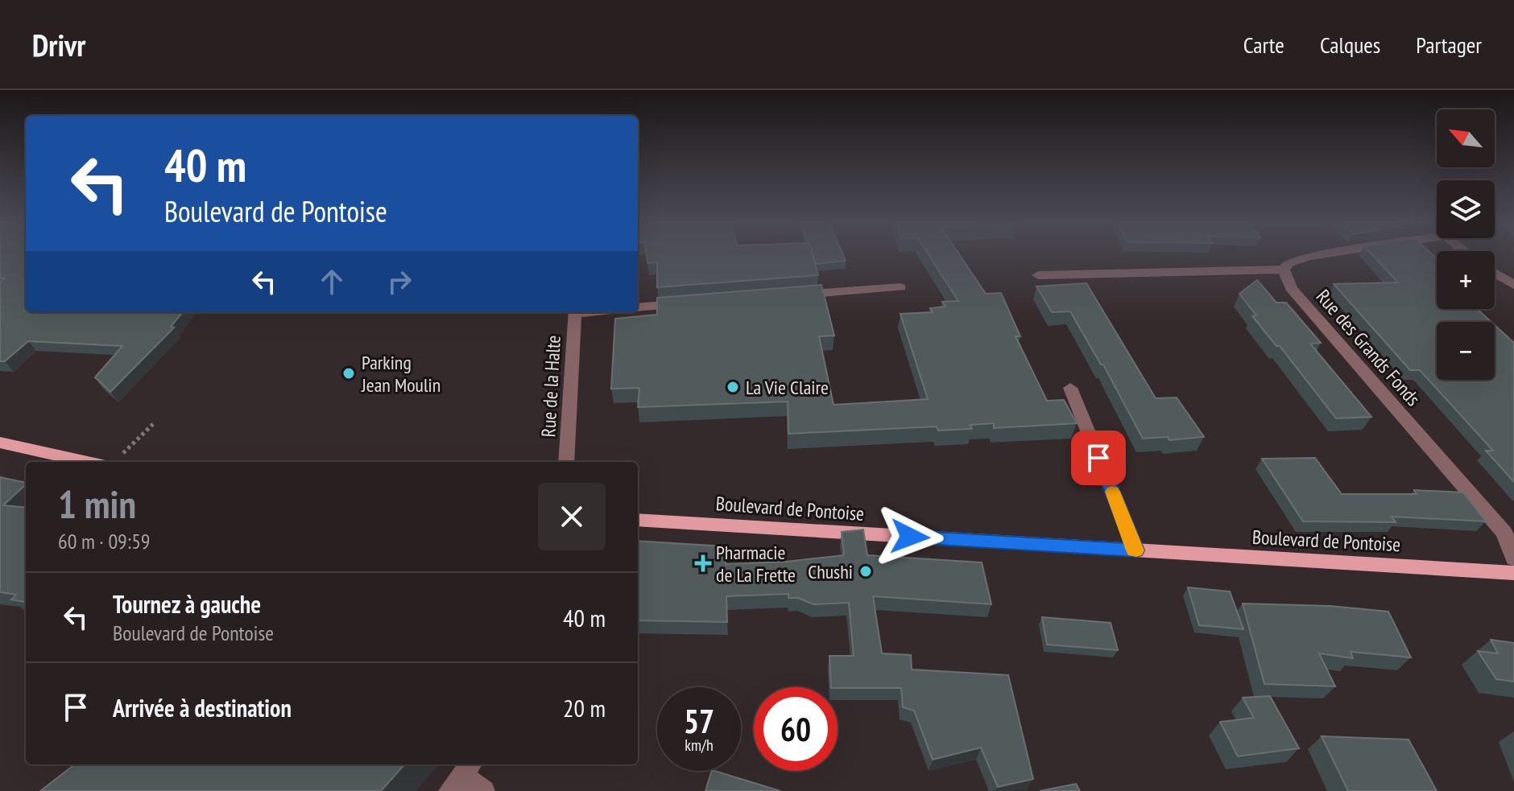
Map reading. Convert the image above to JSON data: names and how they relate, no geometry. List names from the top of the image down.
{
  "streets": {
    "main road": ["Boulevard de Pontoise"],
    "street": ["Rue des Grands Fonds", "Rue de la Halte"]
  },
  "places": {
    "other": ["Parking Jean Moulin", "La Vie Claire", "Chushi"],
    "health": ["Pharmacie de La Frette"]
  },
  "north": "top left",
  "page": {
    "header": "Drivr",
    "nav": ["Carte", "Calques", "Partager"],
    "map_buttons": ["+", "−"],
    "turn": ["40 m", "Boulevard de Pontoise"],
    "heading": ["1 min", "60 m · 09:59"],
    "list": [
      {
        "name": "Tournez à gauche",
        "note": "Boulevard de Pontoise",
        "value": "40 m"
      },
      {
        "name": "Arrivée à destination",
        "value": "20 m"
      }
    ],
    "speed": "57 km/h",
    "limit": "60"
  }
}
